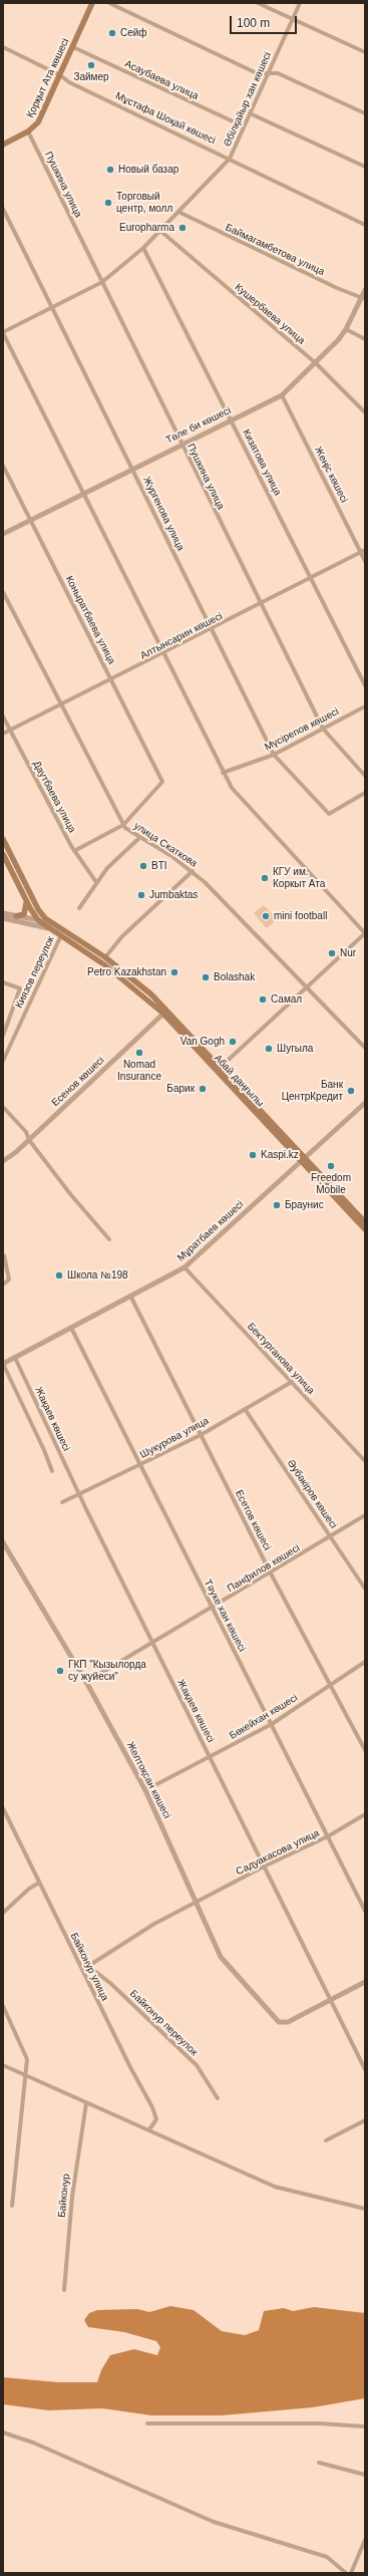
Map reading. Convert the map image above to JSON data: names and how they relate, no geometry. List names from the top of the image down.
{
  "streets": {
    "main road": ["Қорқыт Ата көшесі", "Абай даңғылы"],
    "street": [
      "Асаубаева улица",
      "Әбілқайыр хан көшесі",
      "Мұстафа Шоқай көшесі",
      "Пушкина улица",
      "Баймагамбетова улица",
      "Кушербаева улица",
      "Төле би көшесі",
      "Кизатова улица",
      "Жеңіс көшесі",
      "Жургенова улица",
      "Коныратбаева улица",
      "Алтынсарин көшесі",
      "Мүсірепов көшесі",
      "Даутбаева улица",
      "улица Скаткова",
      "Киязов переулок",
      "Есенов көшесі",
      "Мұратбаев көшесі",
      "Бектурганова улица",
      "Жақаев көшесі",
      "Шукурова улица",
      "Әубәкіров көшесі",
      "Есетов көшесі",
      "Панфилов көшесі",
      "Тәуке хан көшесі",
      "Бөкейхан көшесі",
      "Желтоқсан көшесі",
      "Садуакасова улица",
      "Байконур улица",
      "Байконур переулок",
      "Байконур"
    ]
  },
  "crossings": [
    ["Қорқыт Ата көшесі", "Асаубаева улица"],
    ["Қорқыт Ата көшесі", "Мұстафа Шоқай көшесі"],
    ["Қорқыт Ата көшесі", "Пушкина улица"],
    ["Асаубаева улица", "Әбілқайыр хан көшесі"],
    ["Әбілқайыр хан көшесі", "Мұстафа Шоқай көшесі"],
    ["Әбілқайыр хан көшесі", "Пушкина улица"],
    ["Әбілқайыр хан көшесі", "Баймагамбетова улица"],
    ["Әбілқайыр хан көшесі", "Кушербаева улица"],
    ["Әбілқайыр хан көшесі", "Кизатова улица"],
    ["Әбілқайыр хан көшесі", "Жургенова улица"],
    ["Пушкина улица", "Төле би көшесі"],
    ["Пушкина улица", "Алтынсарин көшесі"],
    ["Пушкина улица", "Мүсірепов көшесі"],
    ["Баймагамбетова улица", "Төле би көшесі"],
    ["Кушербаева улица", "Төле би көшесі"],
    ["Төле би көшесі", "Кизатова улица"],
    ["Төле би көшесі", "Жеңіс көшесі"],
    ["Төле би көшесі", "Жургенова улица"],
    ["Төле би көшесі", "Коныратбаева улица"],
    ["Кизатова улица", "Алтынсарин көшесі"],
    ["Жеңіс көшесі", "Алтынсарин көшесі"],
    ["Жургенова улица", "Алтынсарин көшесі"],
    ["Жургенова улица", "Мүсірепов көшесі"],
    ["Коныратбаева улица", "Алтынсарин көшесі"],
    ["Коныратбаева улица", "улица Скаткова"],
    ["Алтынсарин көшесі", "Даутбаева улица"],
    ["Алтынсарин көшесі", "улица Скаткова"],
    ["Киязов переулок", "Абай даңғылы"],
    ["Абай даңғылы", "Есенов көшесі"],
    ["Абай даңғылы", "Мұратбаев көшесі"],
    ["Мұратбаев көшесі", "Бектурганова улица"],
    ["Мұратбаев көшесі", "Жақаев көшесі"],
    ["Мұратбаев көшесі", "Есетов көшесі"],
    ["Мұратбаев көшесі", "Тәуке хан көшесі"],
    ["Бектурганова улица", "Шукурова улица"],
    ["Жақаев көшесі", "Шукурова улица"],
    ["Жақаев көшесі", "Панфилов көшесі"],
    ["Жақаев көшесі", "Бөкейхан көшесі"],
    ["Жақаев көшесі", "Желтоқсан көшесі"],
    ["Жақаев көшесі", "Садуакасова улица"],
    ["Шукурова улица", "Әубәкіров көшесі"],
    ["Шукурова улица", "Есетов көшесі"],
    ["Шукурова улица", "Тәуке хан көшесі"],
    ["Әубәкіров көшесі", "Панфилов көшесі"],
    ["Есетов көшесі", "Панфилов көшесі"],
    ["Есетов көшесі", "Бөкейхан көшесі"],
    ["Панфилов көшесі", "Тәуке хан көшесі"],
    ["Панфилов көшесі", "Желтоқсан көшесі"],
    ["Тәуке хан көшесі", "Бөкейхан көшесі"],
    ["Тәуке хан көшесі", "Садуакасова улица"],
    ["Бөкейхан көшесі", "Желтоқсан көшесі"],
    ["Желтоқсан көшесі", "Садуакасова улица"],
    ["Садуакасова улица", "Байконур улица"],
    ["Садуакасова улица", "Байконур переулок"]
  ],
  "places": [
    "Сейф",
    "Займер",
    "Новый базар",
    "Торговый центр, молл",
    "Europharma",
    "BTI",
    "КГУ им. Коркыт Ата",
    "Jumbaktas",
    "mini football",
    "Nur",
    "Petro Kazakhstan",
    "Bolashak",
    "Самал",
    "Van Gogh",
    "Шугыла",
    "Nomad Insurance",
    "Барик",
    "Банк ЦентрКредит",
    "Kaspi.kz",
    "Freedom Mobile",
    "Браунис",
    "Школа №198",
    "ГКП \"Кызылорда су жуйеси\""
  ],
  "scale_bar": "100 m"
}
